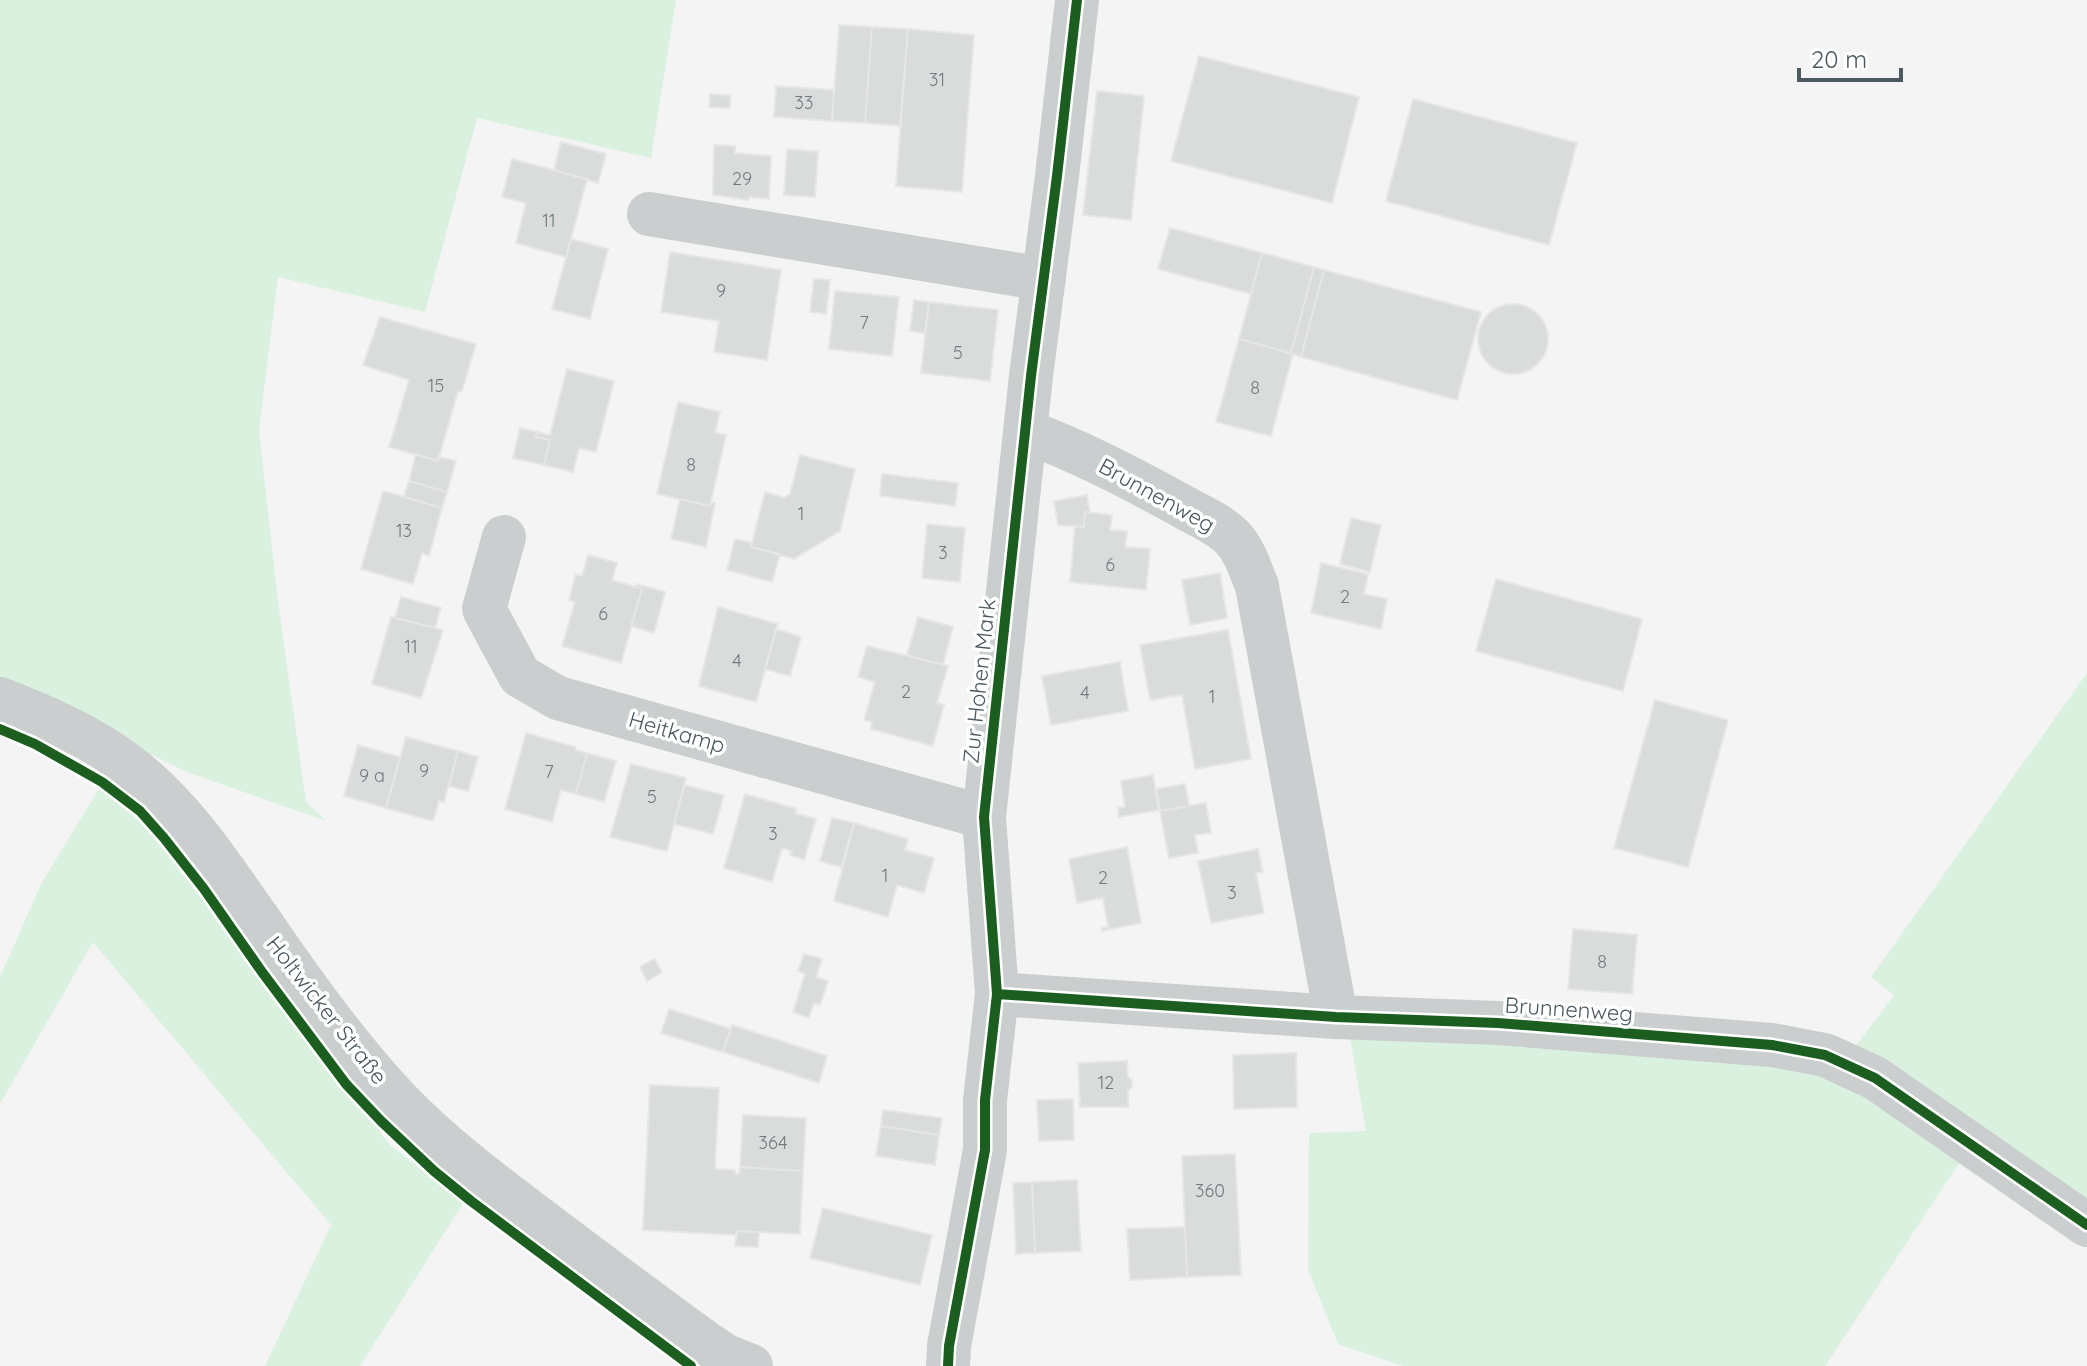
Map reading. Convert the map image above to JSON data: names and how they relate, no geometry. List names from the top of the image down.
{
  "streets": {
    "street": [
      "Brunnenweg",
      "Zur Hohen Mark",
      "Heitkamp",
      "Holtwicker Straße"
    ]
  },
  "crossings": [
    ["Brunnenweg", "Zur Hohen Mark"],
    ["Zur Hohen Mark", "Heitkamp"]
  ],
  "house_numbers": [
    "31",
    "33",
    "29",
    "11",
    "9",
    "7",
    "5",
    "15",
    "8",
    "8",
    "1",
    "13",
    "3",
    "6",
    "2",
    "6",
    "11",
    "4",
    "2",
    "4",
    "1",
    "9",
    "7",
    "9 a",
    "5",
    "3",
    "1",
    "2",
    "3",
    "8",
    "12",
    "364",
    "360"
  ],
  "scale_bar": "20 m"
}
